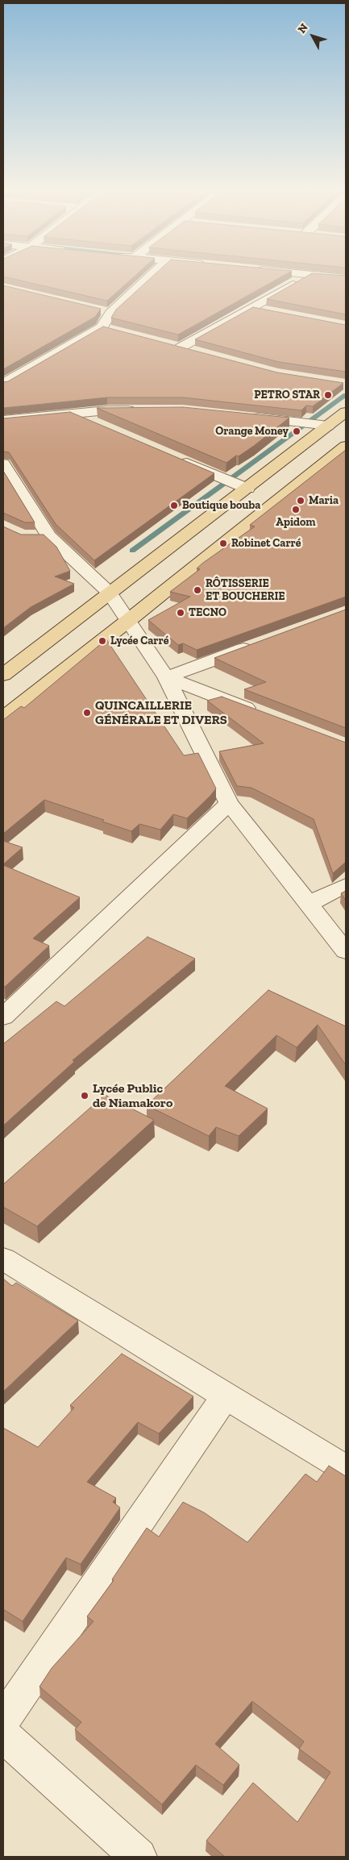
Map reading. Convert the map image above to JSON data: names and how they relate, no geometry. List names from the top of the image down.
{
  "places": [
    "PETRO STAR",
    "Orange Money",
    "Maria",
    "Boutique bouba",
    "Apidom",
    "Robinet Carré",
    "RÔTISSERIE ET BOUCHERIE",
    "TECNO",
    "Lycée Carré",
    "QUINCAILLERIE GÉNÉRALE ET DIVERS",
    "Lycée Public de Niamakoro"
  ],
  "north": "top left"
}
